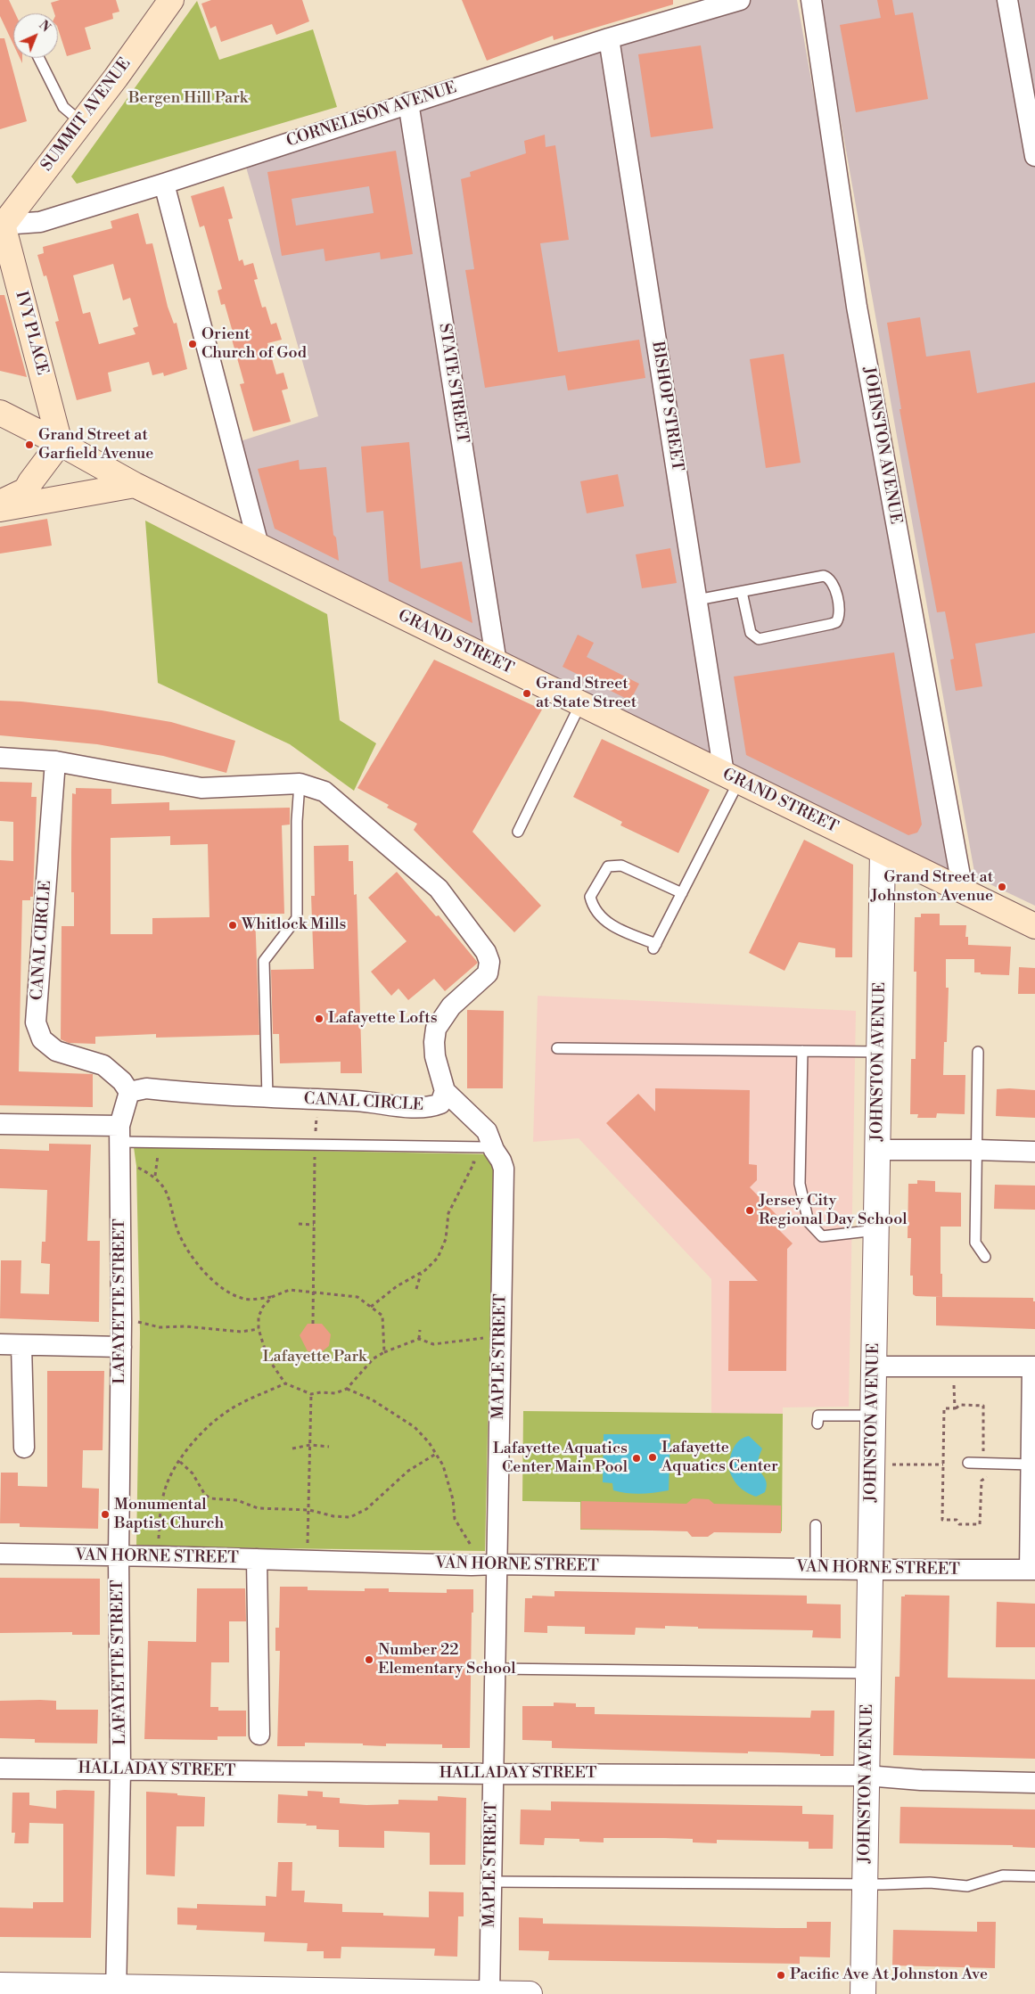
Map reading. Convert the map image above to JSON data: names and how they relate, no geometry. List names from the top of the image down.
{
  "streets": {
    "main road": ["SUMMIT AVENUE", "IVY PLACE", "GRAND STREET"],
    "street": [
      "CORNELISON AVENUE",
      "STATE STREET",
      "BISHOP STREET",
      "JOHNSTON AVENUE",
      "CANAL CIRCLE",
      "LAFAYETTE STREET",
      "MAPLE STREET",
      "VAN HORNE STREET",
      "HALLADAY STREET"
    ]
  },
  "crossings": [
    ["SUMMIT AVENUE", "CORNELISON AVENUE"],
    ["SUMMIT AVENUE", "IVY PLACE"],
    ["CORNELISON AVENUE", "IVY PLACE"],
    ["CORNELISON AVENUE", "STATE STREET"],
    ["CORNELISON AVENUE", "BISHOP STREET"],
    ["IVY PLACE", "GRAND STREET"],
    ["STATE STREET", "GRAND STREET"],
    ["BISHOP STREET", "GRAND STREET"],
    ["JOHNSTON AVENUE", "GRAND STREET"],
    ["JOHNSTON AVENUE", "VAN HORNE STREET"],
    ["JOHNSTON AVENUE", "HALLADAY STREET"],
    ["CANAL CIRCLE", "LAFAYETTE STREET"],
    ["CANAL CIRCLE", "MAPLE STREET"],
    ["LAFAYETTE STREET", "VAN HORNE STREET"],
    ["LAFAYETTE STREET", "HALLADAY STREET"],
    ["MAPLE STREET", "VAN HORNE STREET"],
    ["MAPLE STREET", "HALLADAY STREET"]
  ],
  "parks": ["Bergen Hill Park", "Lafayette Park"],
  "places": [
    "Orient Church of God",
    "Grand Street at Garfield Avenue",
    "Grand Street at State Street",
    "Grand Street at Johnston Avenue",
    "Whitlock Mills",
    "Lafayette Lofts",
    "Jersey City Regional Day School",
    "Lafayette Aquatics Center",
    "Lafayette Aquatics Center Main Pool",
    "Monumental Baptist Church",
    "Number 22 Elementary School",
    "Pacific Ave At Johnston Ave"
  ],
  "north": "top right"
}
